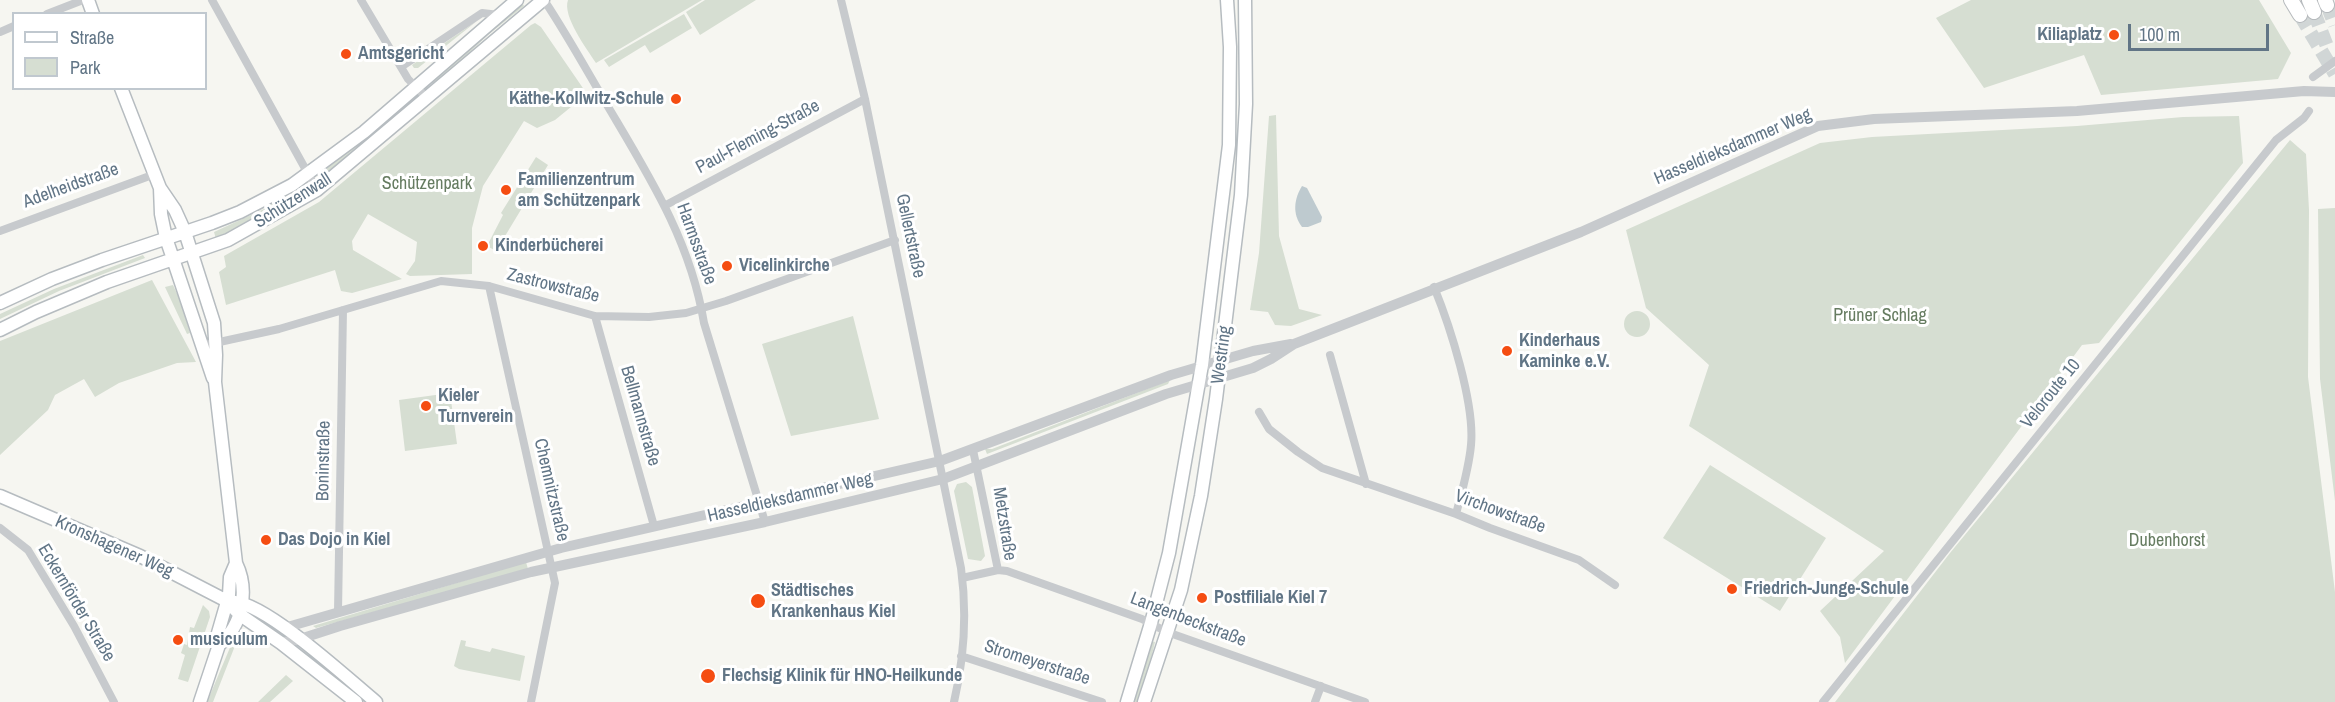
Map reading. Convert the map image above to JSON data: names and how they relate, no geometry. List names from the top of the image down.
{
  "streets": {
    "main road": ["Schützenwall", "Westring", "Kronshagener Weg"],
    "street": [
      "Paul-Fleming-Straße",
      "Hasseldieksdammer Weg",
      "Adelheidstraße",
      "Gellertstraße",
      "Harmsstraße",
      "Zastrowstraße",
      "Veloroute 10",
      "Bellmannstraße",
      "Boninstraße",
      "Chemnitzstraße",
      "Virchowstraße",
      "Metzstraße",
      "Eckernförder Straße",
      "Langenbeckstraße",
      "Stromeyerstraße"
    ]
  },
  "crossings": [
    ["Paul-Fleming-Straße", "Gellertstraße"],
    ["Paul-Fleming-Straße", "Harmsstraße"],
    ["Hasseldieksdammer Weg", "Gellertstraße"],
    ["Hasseldieksdammer Weg", "Harmsstraße"],
    ["Hasseldieksdammer Weg", "Westring"],
    ["Hasseldieksdammer Weg", "Bellmannstraße"],
    ["Hasseldieksdammer Weg", "Boninstraße"],
    ["Hasseldieksdammer Weg", "Chemnitzstraße"],
    ["Hasseldieksdammer Weg", "Metzstraße"],
    ["Hasseldieksdammer Weg", "Kronshagener Weg"],
    ["Schützenwall", "Harmsstraße"],
    ["Gellertstraße", "Zastrowstraße"],
    ["Harmsstraße", "Zastrowstraße"],
    ["Zastrowstraße", "Bellmannstraße"],
    ["Zastrowstraße", "Boninstraße"],
    ["Zastrowstraße", "Chemnitzstraße"],
    ["Westring", "Langenbeckstraße"],
    ["Metzstraße", "Langenbeckstraße"]
  ],
  "parks": ["Schützenpark", "Prüner Schlag", "Dubenhorst"],
  "places": [
    "Kiliaplatz",
    "Amtsgericht",
    "Käthe-Kollwitz-Schule",
    "Familienzentrum am Schützenpark",
    "Kinderbücherei",
    "Vicelinkirche",
    "Kinderhaus Kaminke e.V.",
    "Kieler Turnverein",
    "Das Dojo in Kiel",
    "Friedrich-Junge-Schule",
    "Postfiliale Kiel 7",
    "Städtisches Krankenhaus Kiel",
    "musiculum",
    "Flechsig Klinik für HNO-Heilkunde"
  ],
  "legend": ["Straße", "Park"],
  "scale_bar": "100 m"
}
